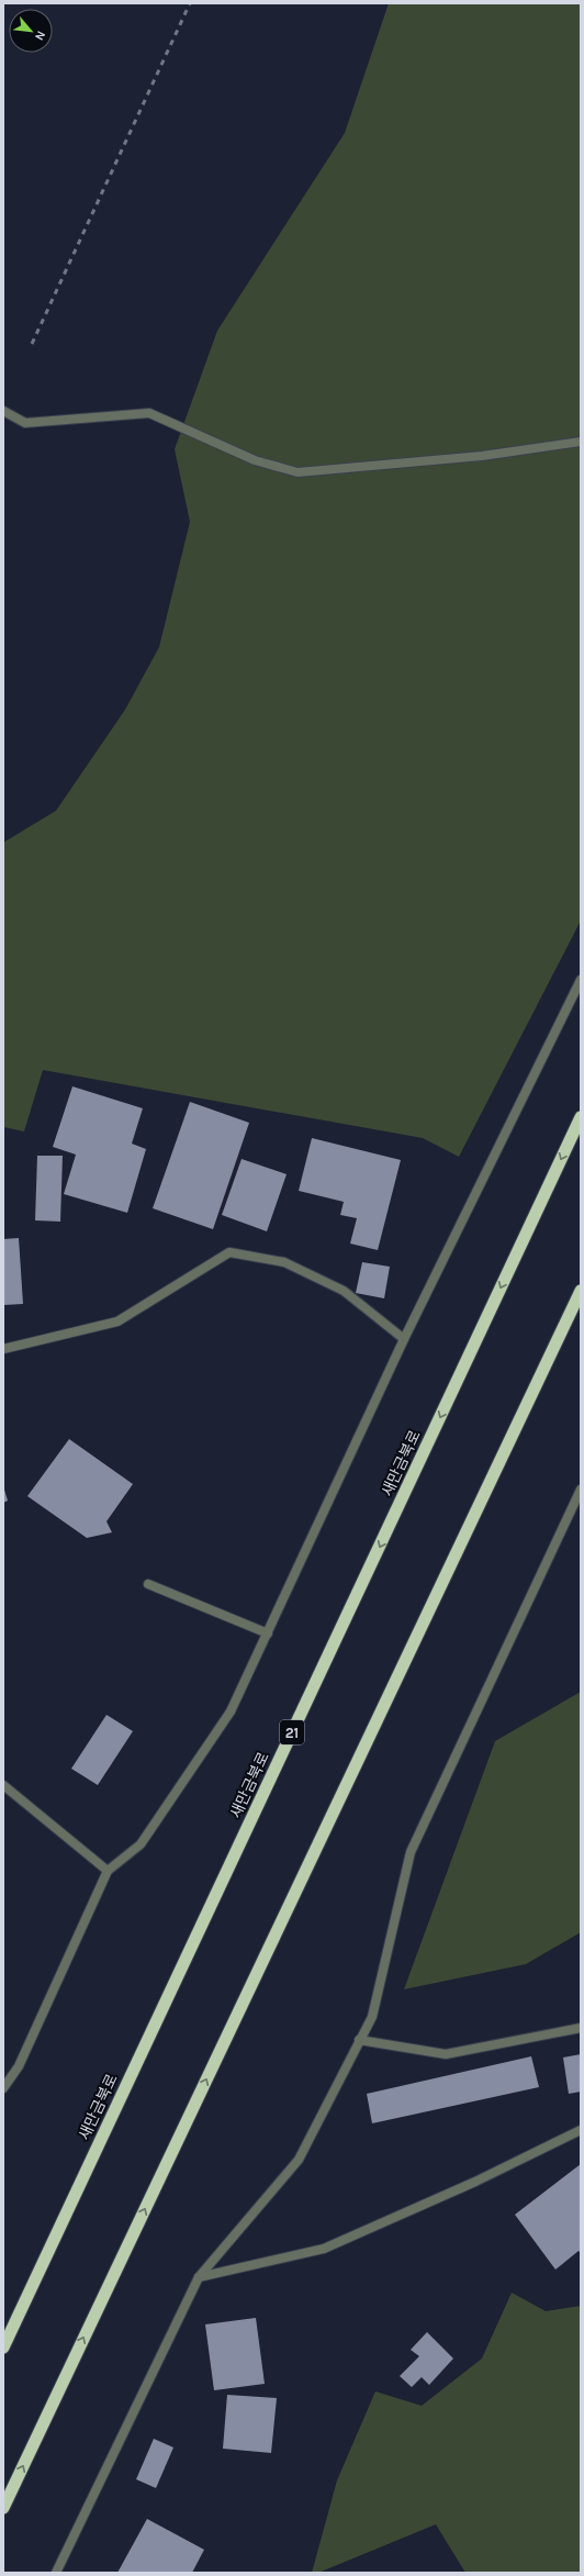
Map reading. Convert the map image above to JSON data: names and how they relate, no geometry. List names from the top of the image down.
{
  "streets": {
    "highway": ["새만금북로", "21"]
  },
  "north": "bottom right"
}
